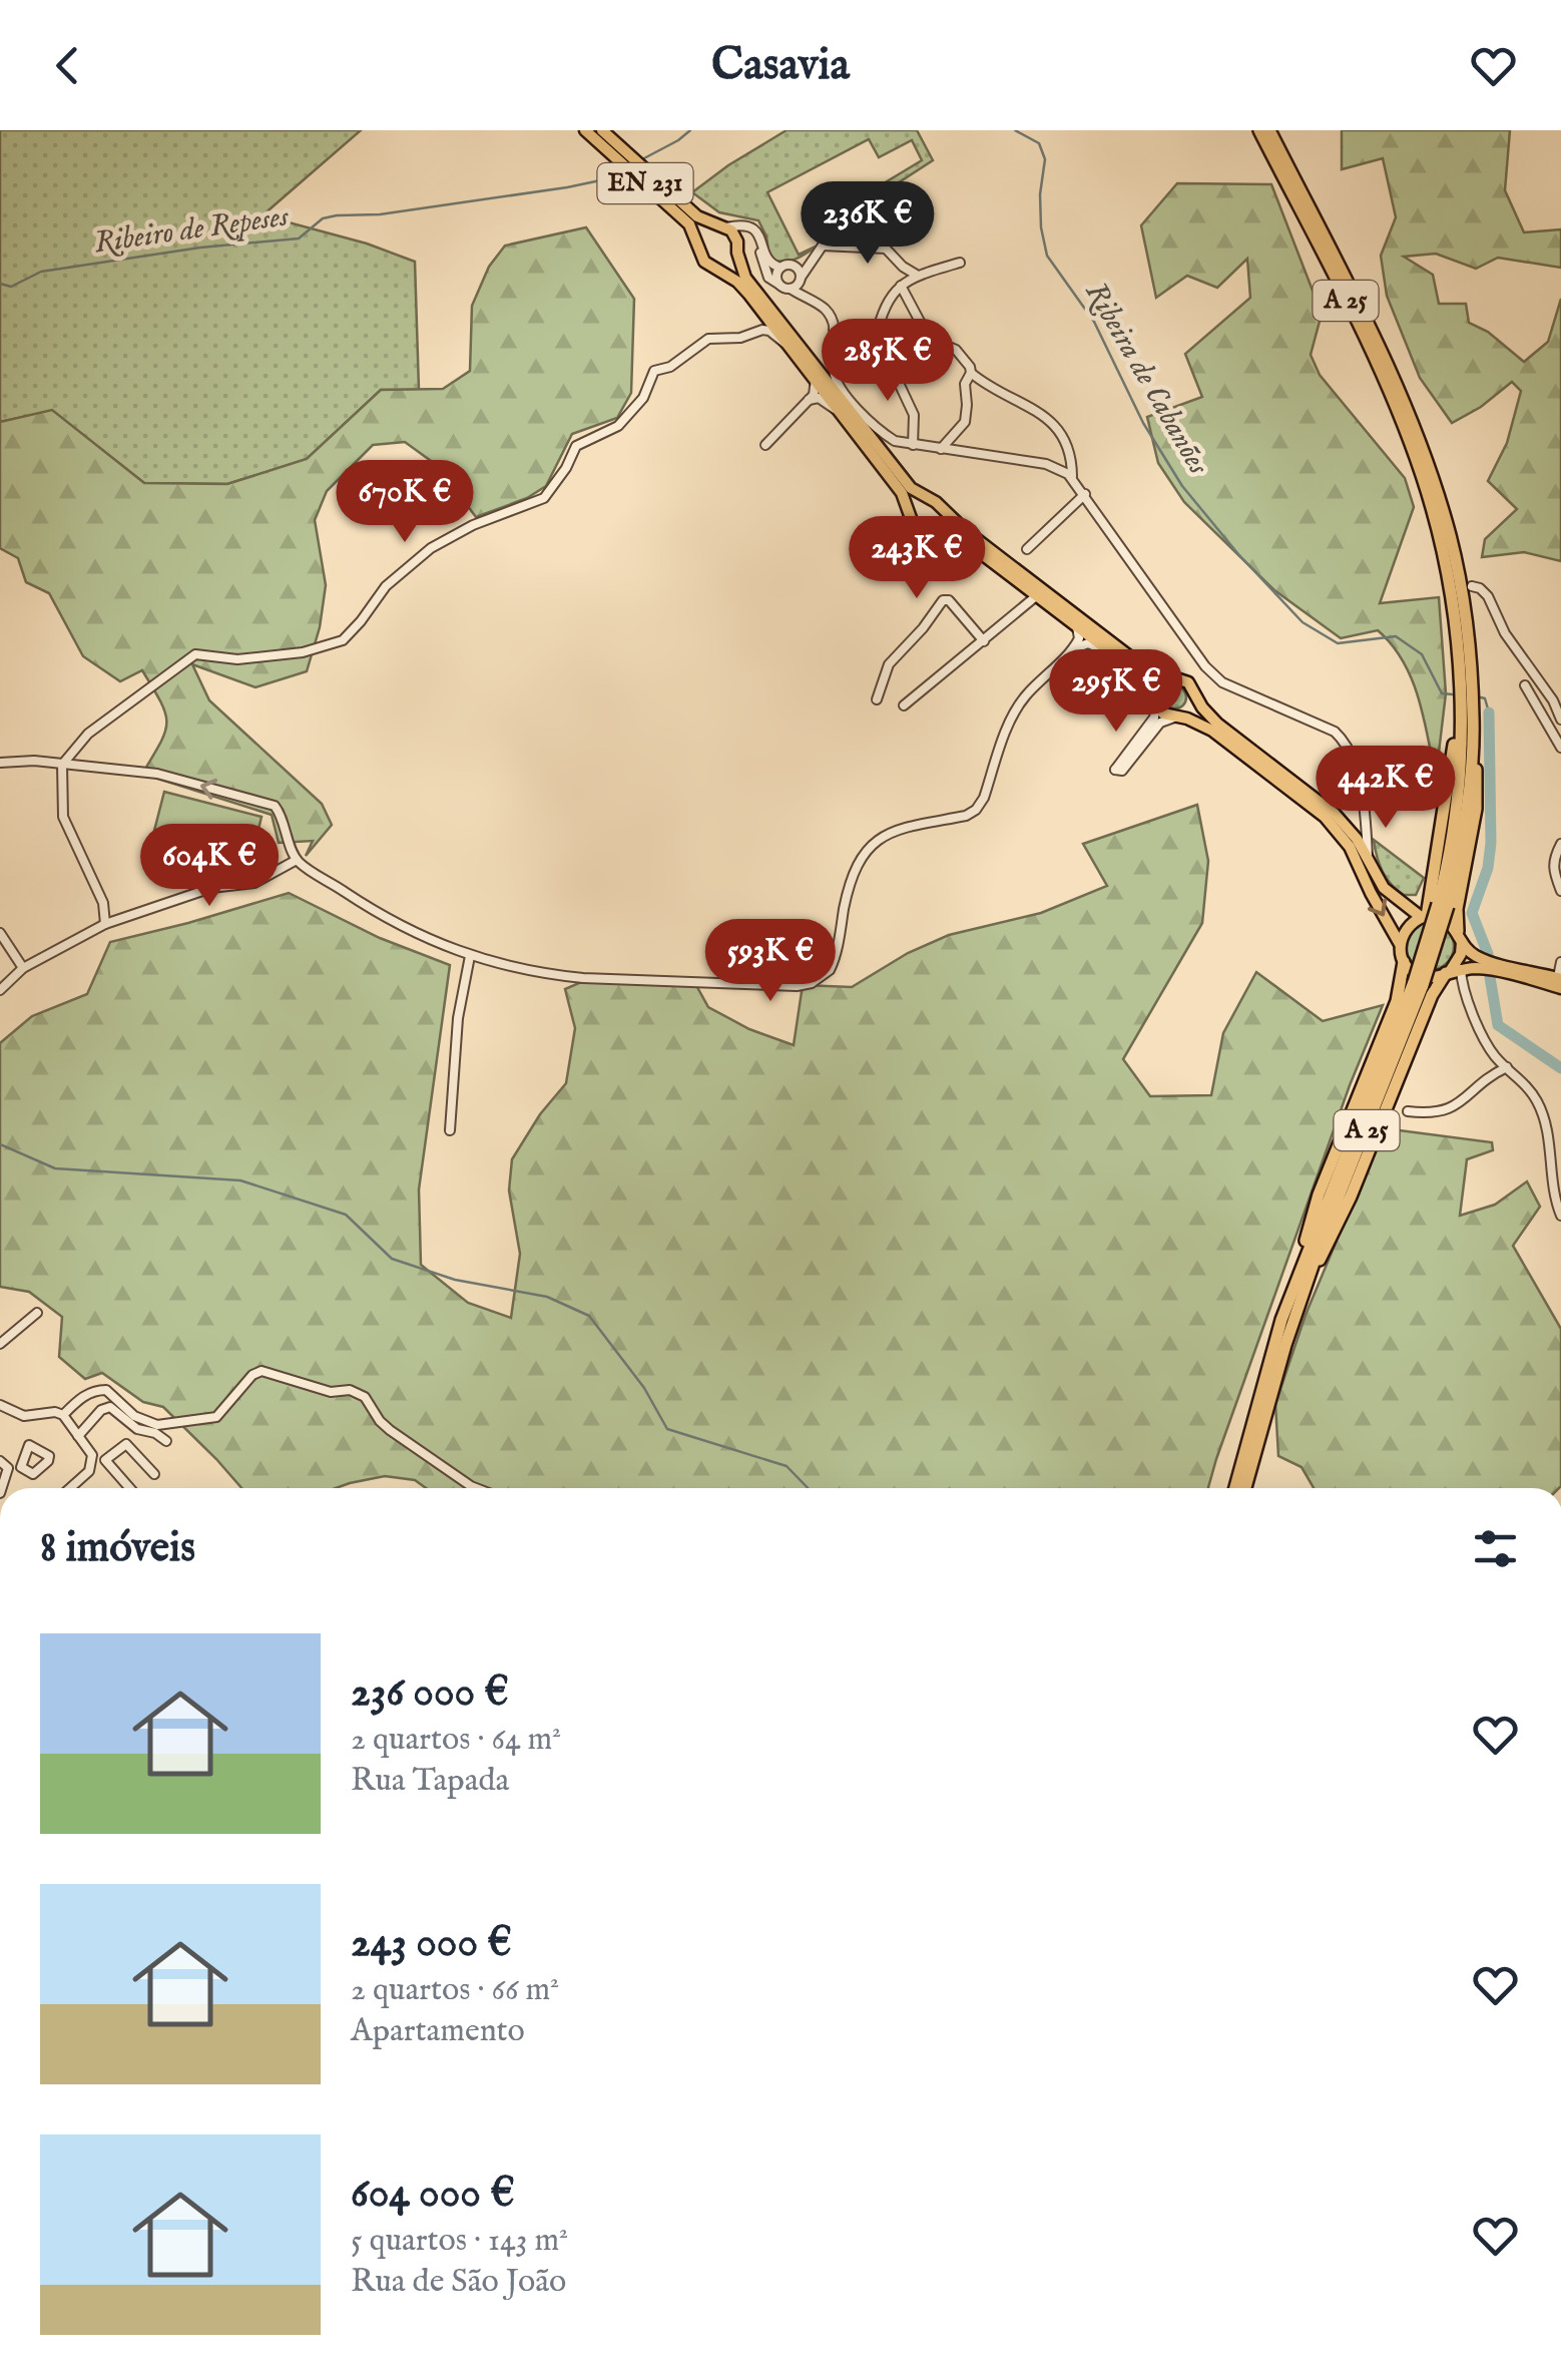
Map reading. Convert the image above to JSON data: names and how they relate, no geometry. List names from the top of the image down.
{
  "streets": {
    "highway": ["A 25"],
    "main road": ["EN 231"]
  },
  "water": ["Ribeiro de Repeses", "Ribeira de Cabanões"],
  "page": {
    "header": "Casavia",
    "price": [
      "236K €",
      "285K €",
      "670K €",
      "243K €",
      "295K €",
      "442K €",
      "604K €",
      "593K €"
    ],
    "heading": "8 imóveis",
    "list": [
      {
        "name": "236 000 €",
        "note": "2 quartos · 64 m² · Rua Tapada"
      },
      {
        "name": "243 000 €",
        "note": "2 quartos · 66 m² · Apartamento"
      },
      {
        "name": "604 000 €",
        "note": "5 quartos · 143 m² · Rua de São João"
      }
    ]
  }
}
